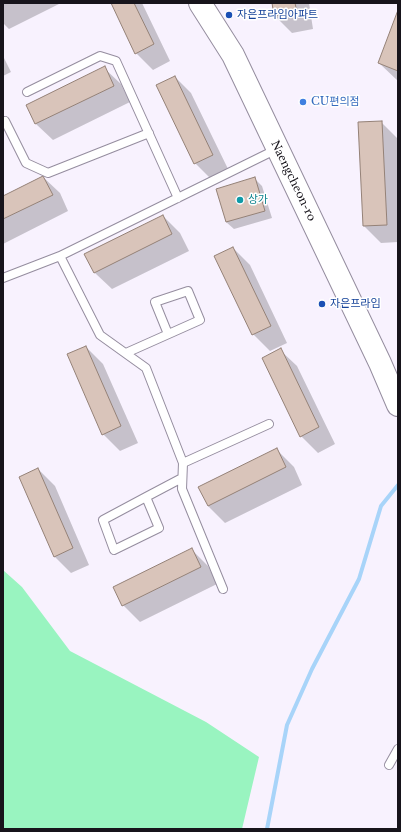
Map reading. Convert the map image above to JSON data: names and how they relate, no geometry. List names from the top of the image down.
{
  "streets": {
    "main road": ["Naengcheon-ro"]
  },
  "places": [
    "자은프라임아파트",
    "CU편의점",
    "상가",
    "자은프라임"
  ]
}
